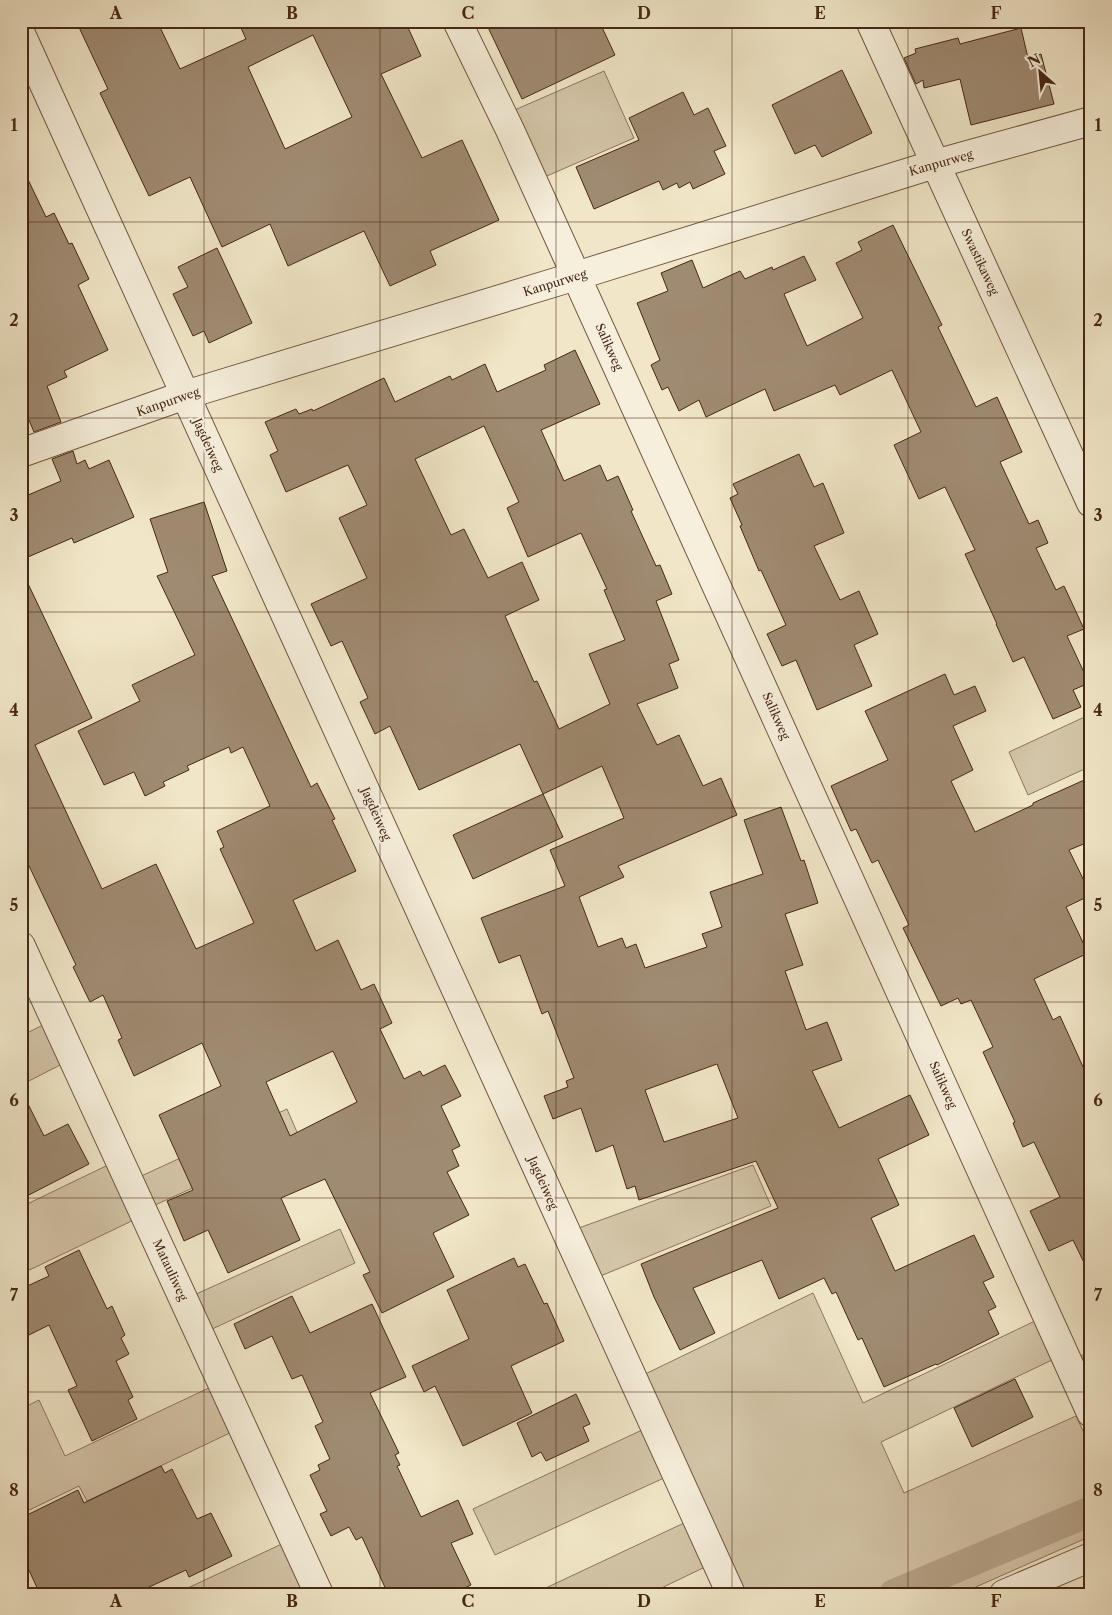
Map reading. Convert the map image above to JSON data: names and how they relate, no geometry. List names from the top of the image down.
{
  "streets": {
    "street": [
      "Kanpurweg",
      "Swastikaweg",
      "Salikweg",
      "Jagdeiweg",
      "Matauliweg"
    ]
  },
  "crossings": [
    ["Kanpurweg", "Swastikaweg"],
    ["Kanpurweg", "Salikweg"],
    ["Kanpurweg", "Jagdeiweg"]
  ],
  "north": "top left",
  "grid": {
    "columns": [
      "A",
      "B",
      "C",
      "D",
      "E",
      "F"
    ],
    "rows": [
      "1",
      "2",
      "3",
      "4",
      "5",
      "6",
      "7",
      "8"
    ]
  }
}
